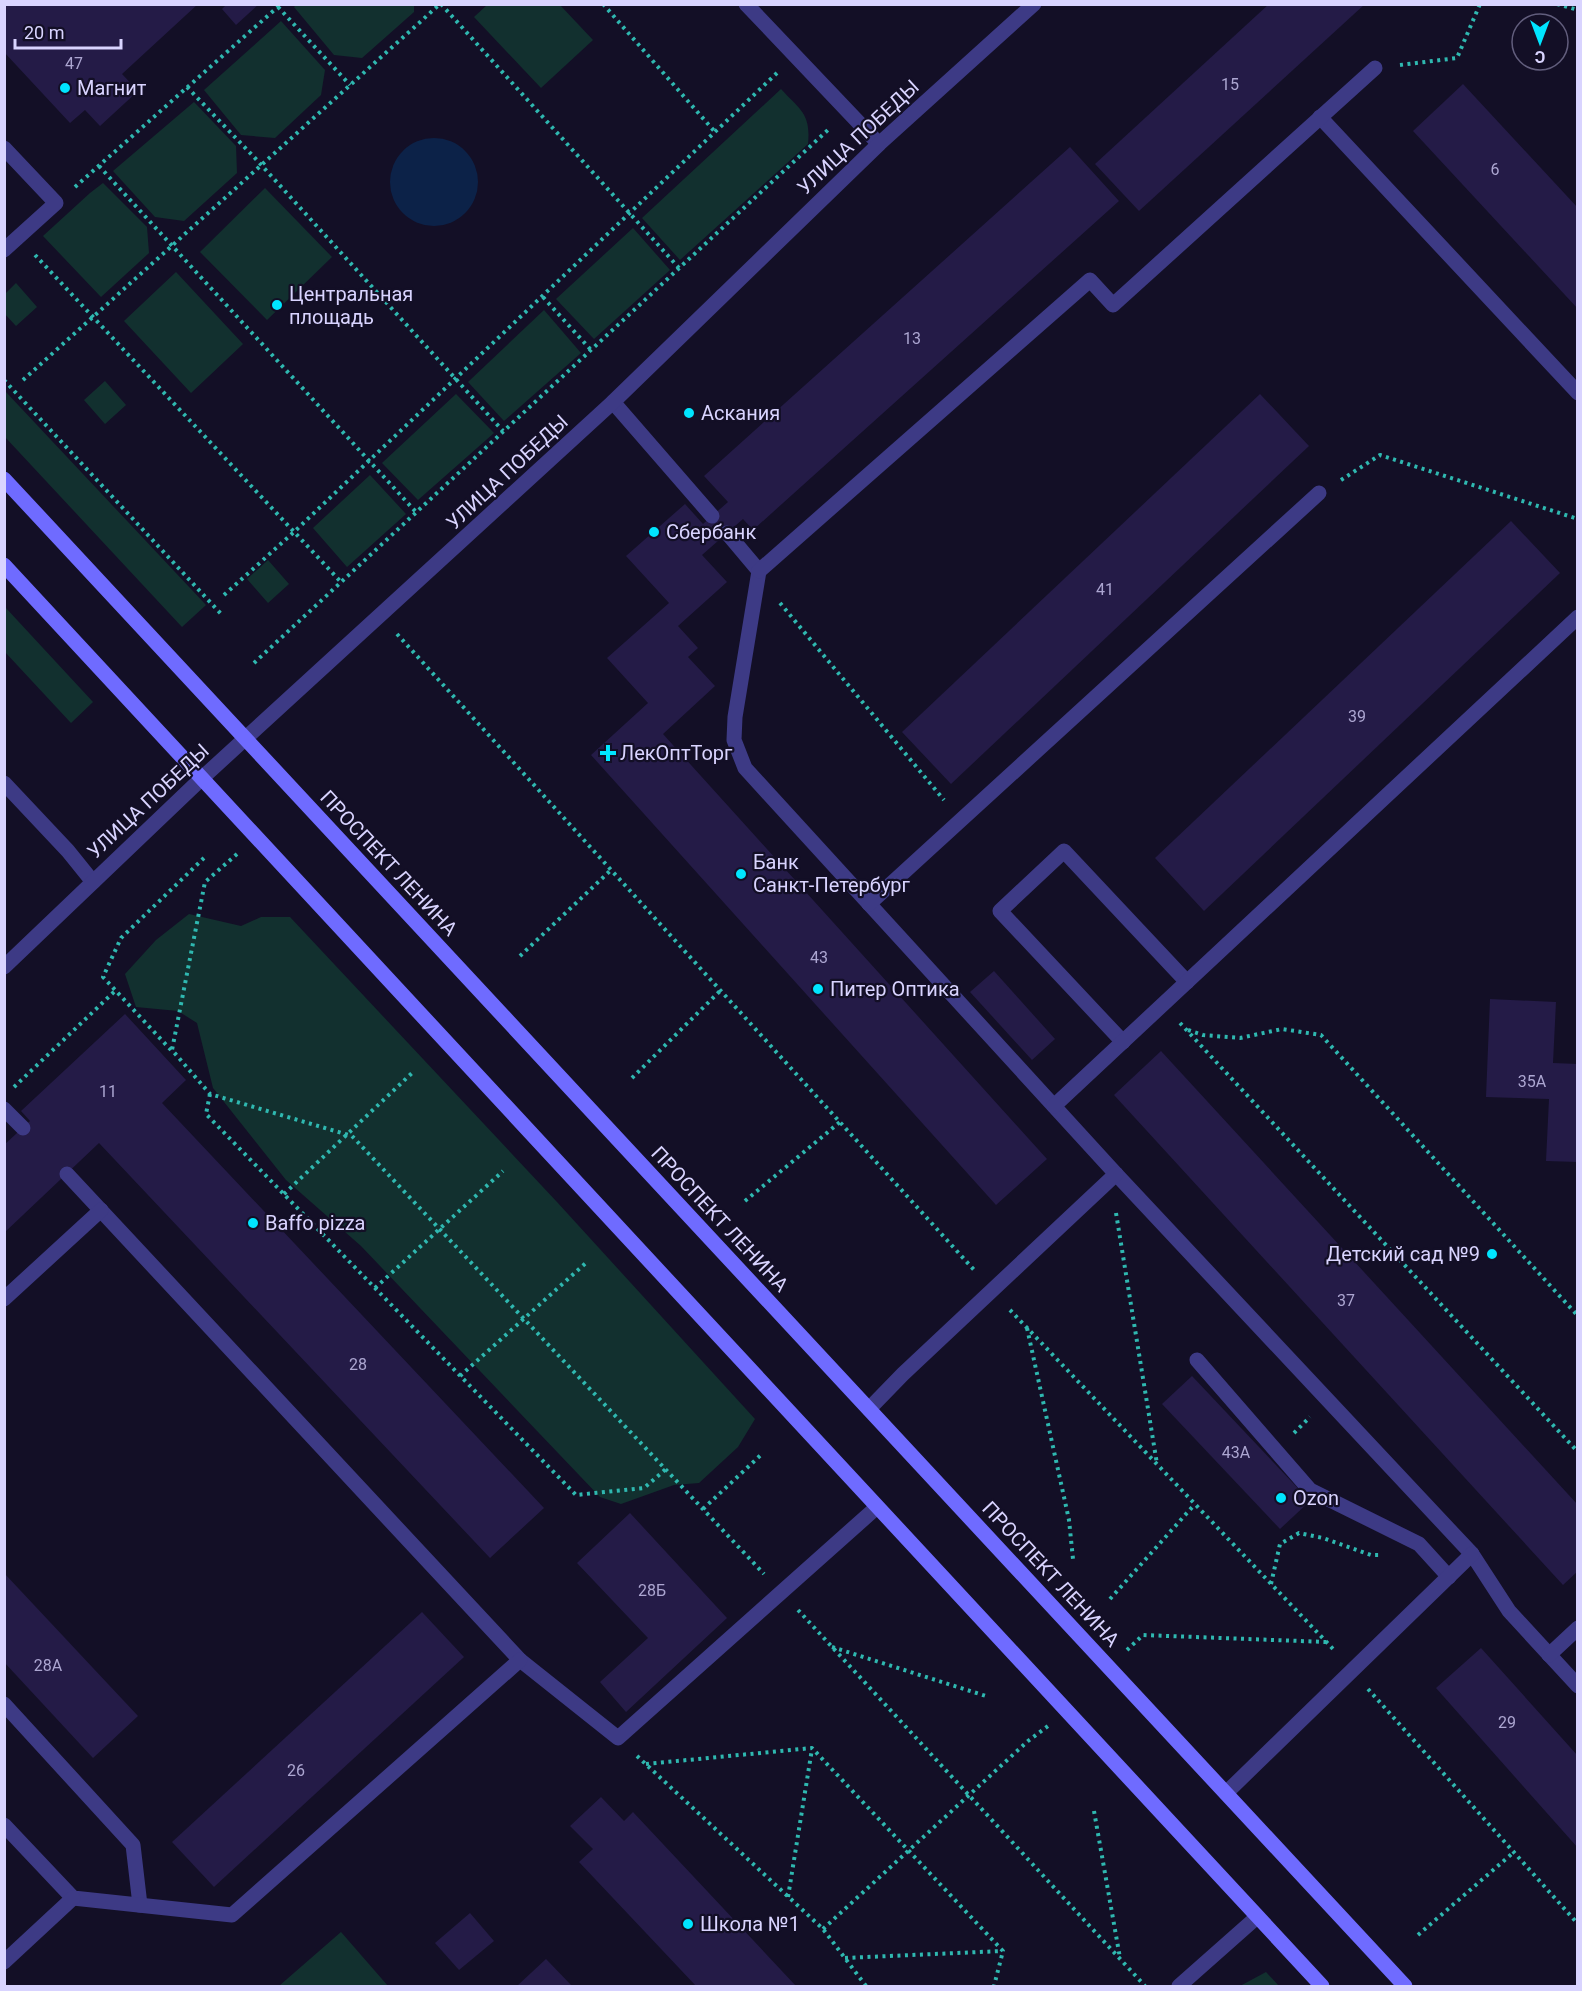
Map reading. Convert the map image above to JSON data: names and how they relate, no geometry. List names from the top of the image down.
{
  "streets": {
    "main road": ["ПРОСПЕКТ ЛЕНИНА"],
    "street": ["УЛИЦА ПОБЕДЫ"]
  },
  "crossings": [
    ["УЛИЦА ПОБЕДЫ", "ПРОСПЕКТ ЛЕНИНА"]
  ],
  "places": {
    "other": [
      "Магнит",
      "Центральная площадь",
      "Аскания",
      "Сбербанк",
      "Банк Санкт-Петербург",
      "Питер Оптика",
      "Baffo pizza",
      "Детский сад №9",
      "Ozon",
      "Школа №1"
    ],
    "health": ["ЛекОптТорг"]
  },
  "house_numbers": [
    "47",
    "15",
    "6",
    "13",
    "41",
    "39",
    "43",
    "35А",
    "11",
    "37",
    "28",
    "43А",
    "28Б",
    "28А",
    "29",
    "26"
  ],
  "scale_bar": "20 m",
  "north": "bottom"
}
